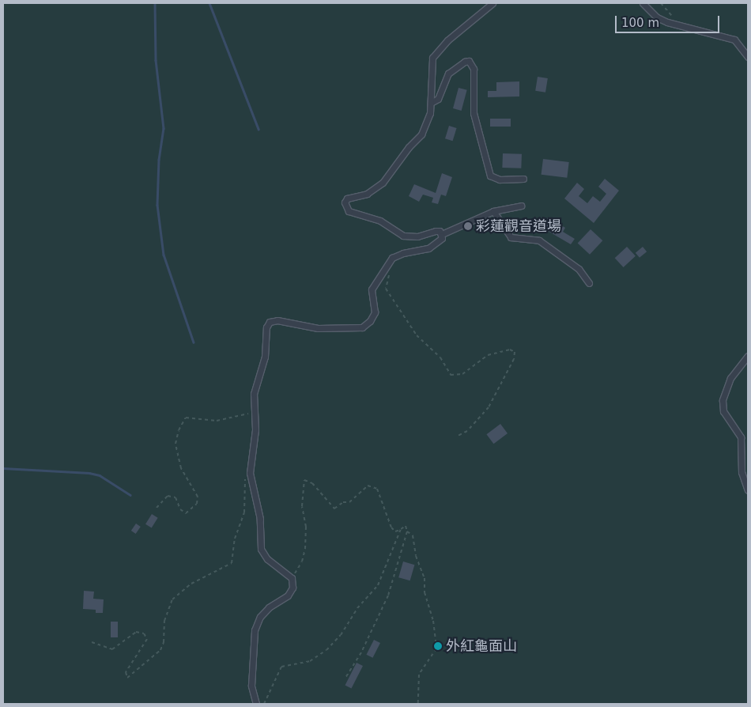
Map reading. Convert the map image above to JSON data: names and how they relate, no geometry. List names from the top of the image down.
{
  "places": ["彩蓮觀音道場", "外紅龜面山"],
  "scale_bar": "100 m"
}
